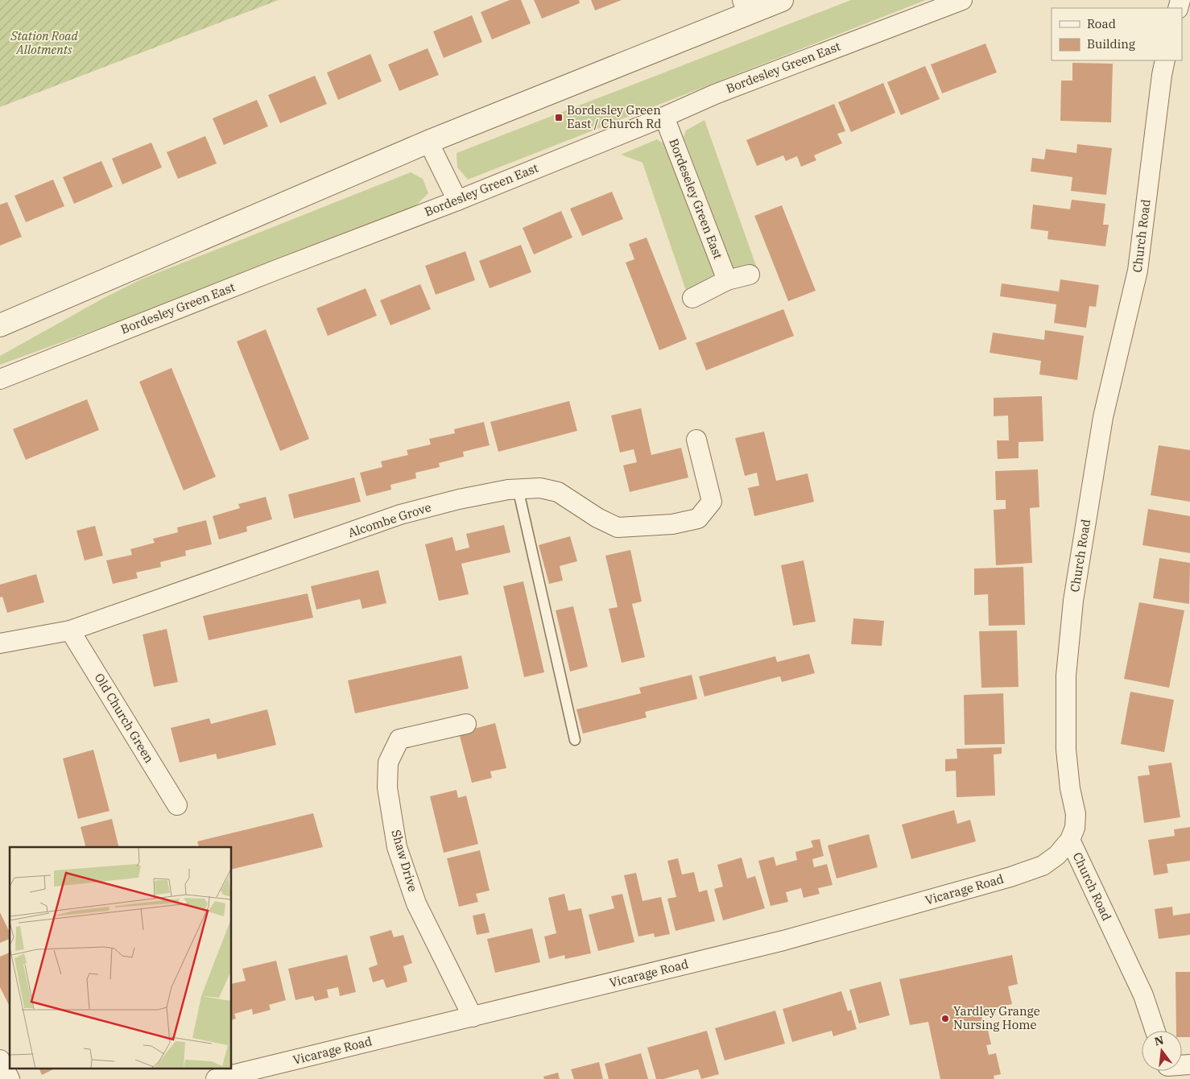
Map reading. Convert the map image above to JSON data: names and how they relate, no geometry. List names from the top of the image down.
{
  "streets": {
    "street": [
      "Bordesley Green East",
      "Bordeseley Green East",
      "Church Road",
      "Alcombe Grove",
      "Old Church Green",
      "Shaw Drive",
      "Vicarage Road"
    ]
  },
  "crossings": [
    ["Bordesley Green East", "Bordeseley Green East"],
    ["Church Road", "Vicarage Road"],
    ["Alcombe Grove", "Old Church Green"],
    ["Shaw Drive", "Vicarage Road"]
  ],
  "parks": ["Station Road Allotments"],
  "places": {
    "transit": ["Bordesley Green East / Church Rd"],
    "other": ["Yardley Grange Nursing Home"]
  },
  "legend": ["Road", "Building"],
  "north": "top"
}
